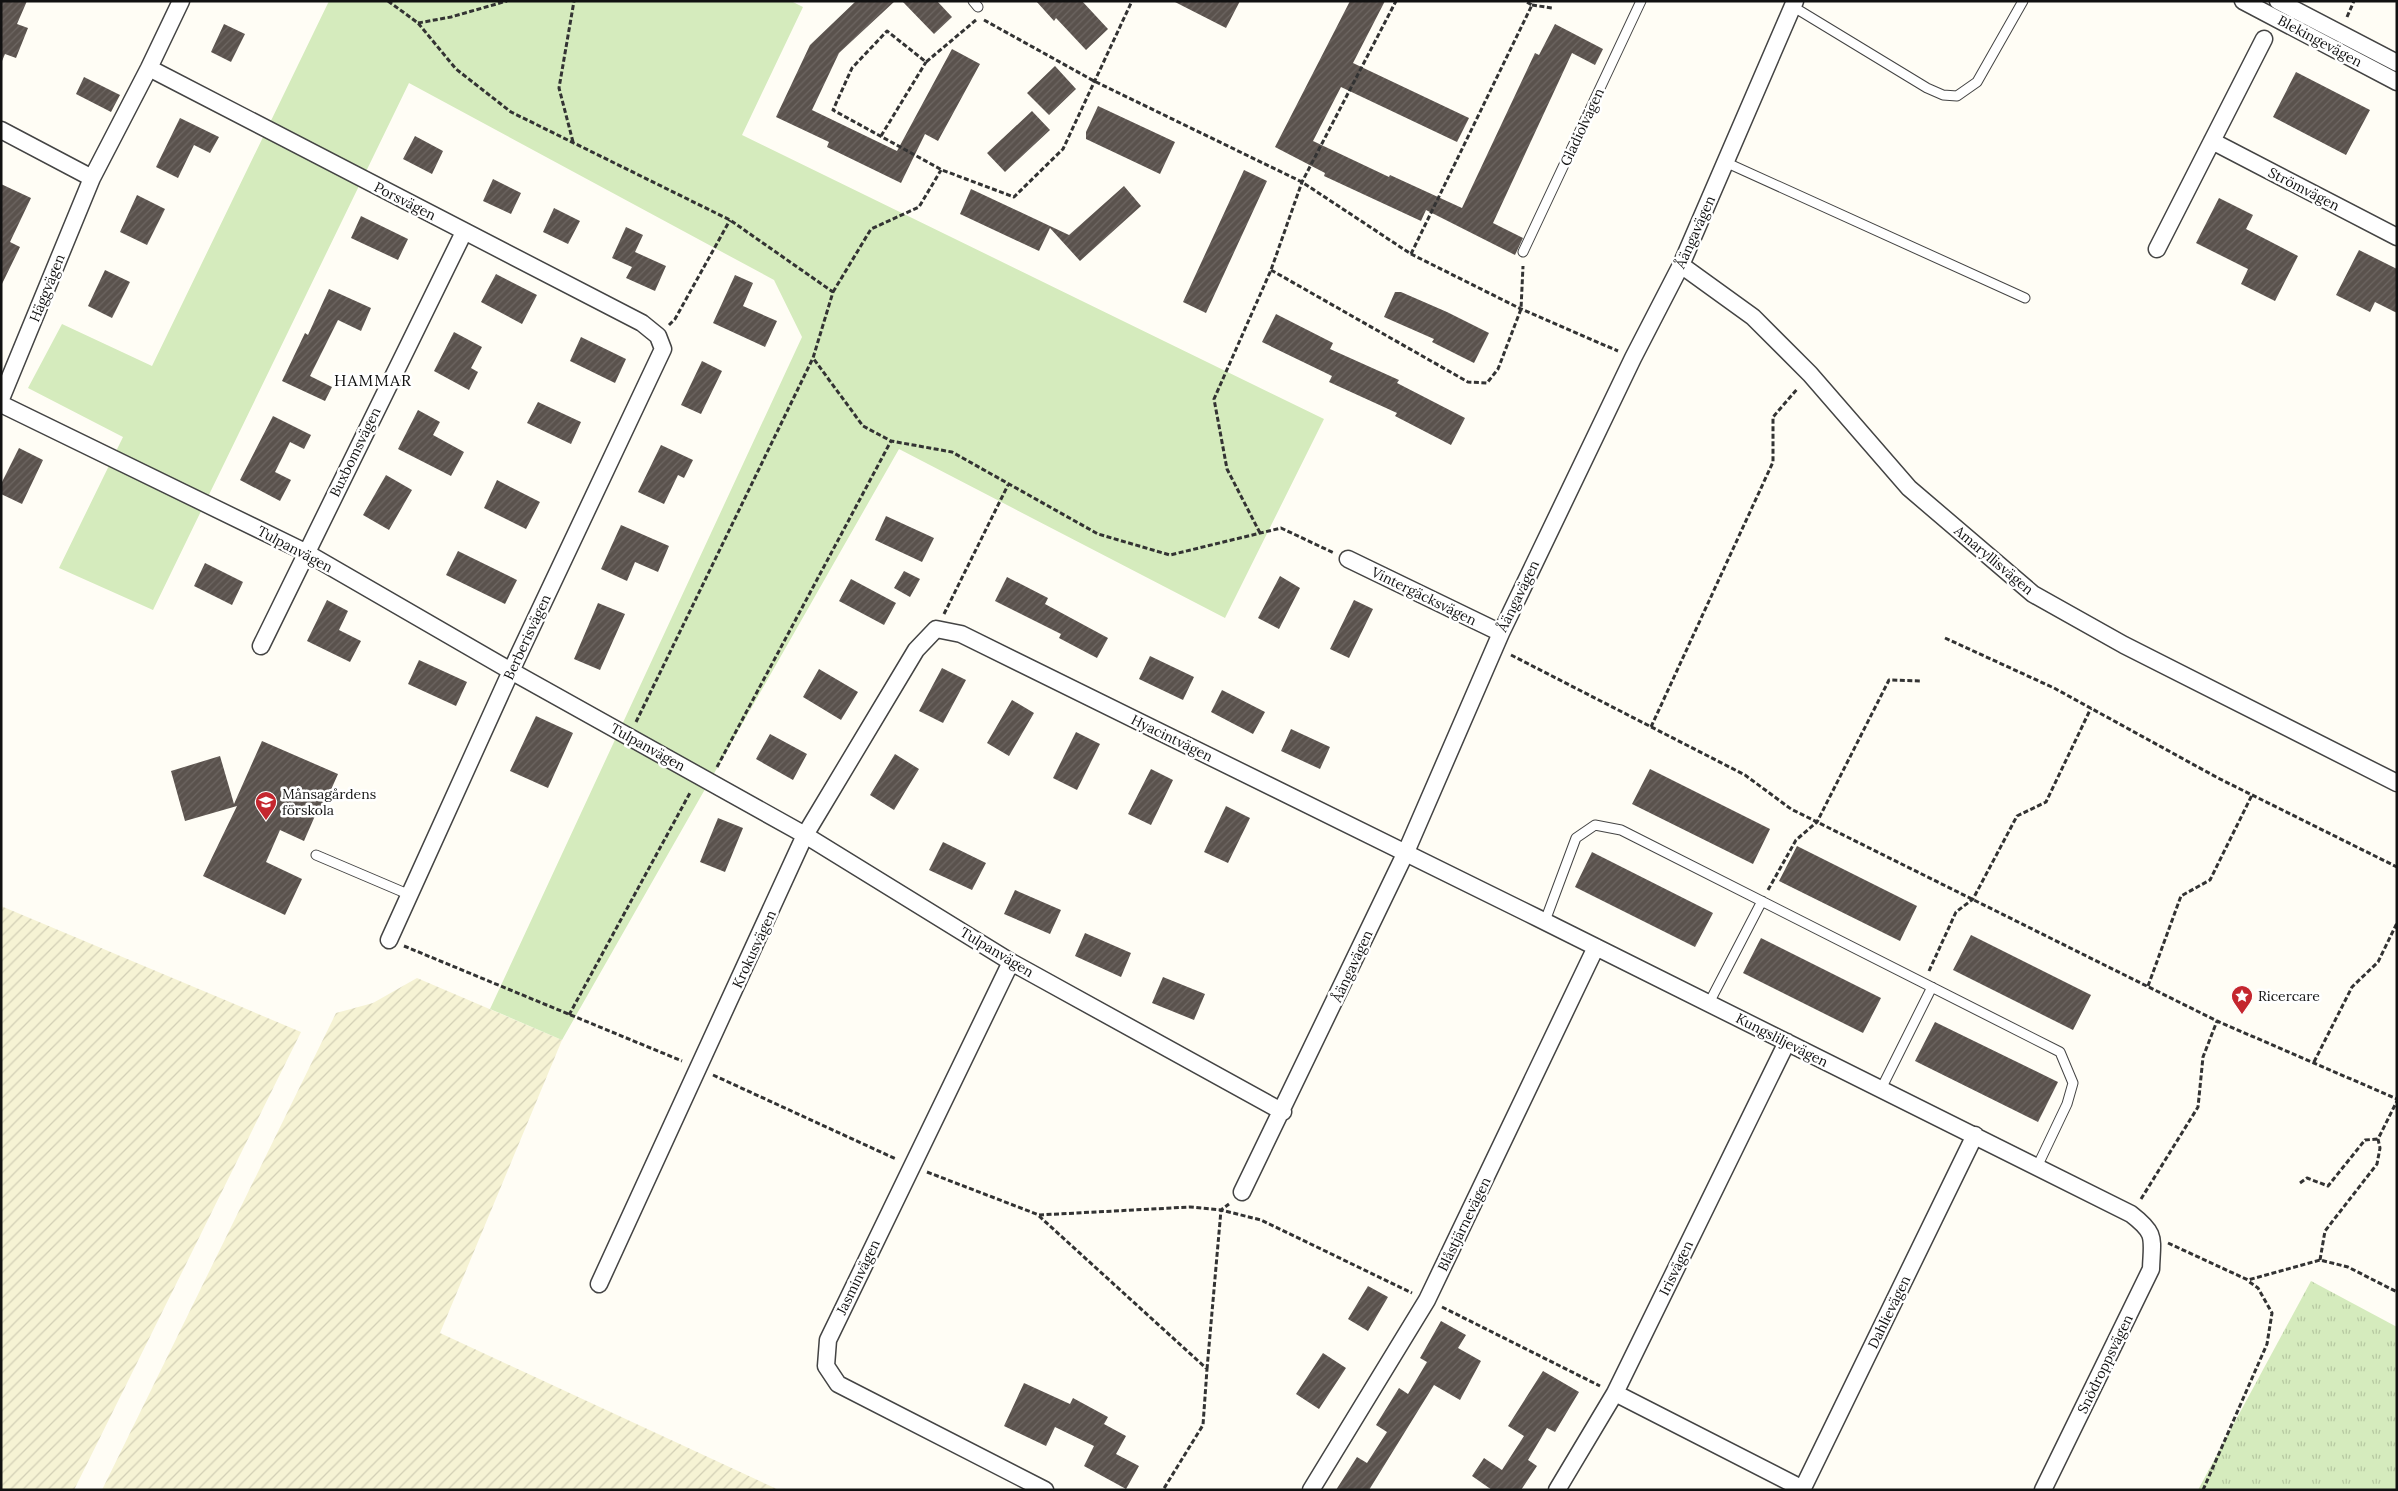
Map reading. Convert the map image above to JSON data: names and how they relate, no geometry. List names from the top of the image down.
{
  "streets": {
    "street": [
      "Blekingevägen",
      "Strömvägen",
      "Porsvägen",
      "Åängavägen",
      "Häggvägen",
      "Buxbomsvägen",
      "Tulpanvägen",
      "Amaryllisvägen",
      "Vintergäcksvägen",
      "Berberisvägen",
      "Hyacintvägen",
      "Krokusvägen",
      "Kungsliljevägen",
      "Blåstjärnevägen",
      "Irisvägen",
      "Jasminvägen",
      "Dahlievägen",
      "Snödroppsvägen"
    ],
    "lane": ["Gladiolvägen"]
  },
  "crossings": [
    ["Porsvägen", "Häggvägen"],
    ["Porsvägen", "Buxbomsvägen"],
    ["Porsvägen", "Berberisvägen"],
    ["Åängavägen", "Tulpanvägen"],
    ["Åängavägen", "Amaryllisvägen"],
    ["Åängavägen", "Vintergäcksvägen"],
    ["Åängavägen", "Hyacintvägen"],
    ["Åängavägen", "Kungsliljevägen"],
    ["Buxbomsvägen", "Tulpanvägen"],
    ["Tulpanvägen", "Berberisvägen"],
    ["Tulpanvägen", "Krokusvägen"],
    ["Tulpanvägen", "Jasminvägen"],
    ["Hyacintvägen", "Krokusvägen"],
    ["Hyacintvägen", "Kungsliljevägen"],
    ["Kungsliljevägen", "Blåstjärnevägen"],
    ["Kungsliljevägen", "Irisvägen"],
    ["Kungsliljevägen", "Dahlievägen"],
    ["Kungsliljevägen", "Snödroppsvägen"],
    ["Irisvägen", "Dahlievägen"]
  ],
  "districts": ["HAMMAR"],
  "places": {
    "school or university": ["Månsagårdens förskola"],
    "place": ["Ricercare"]
  }
}
